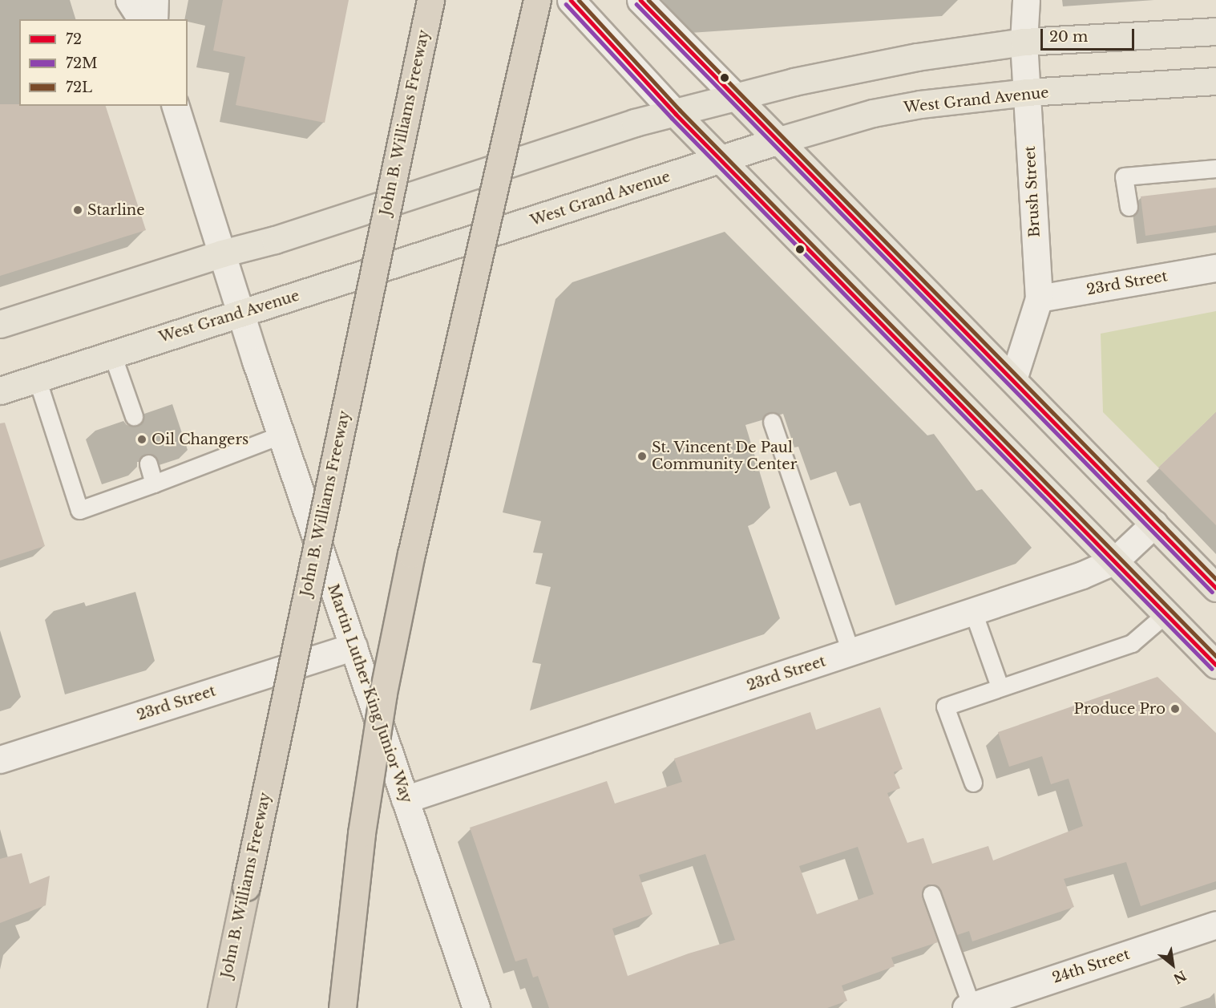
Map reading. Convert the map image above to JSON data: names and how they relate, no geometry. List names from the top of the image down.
{
  "streets": {
    "highway": ["John B. Williams Freeway"],
    "main road": ["West Grand Avenue"],
    "street": [
      "Brush Street",
      "23rd Street",
      "Martin Luther King Junior Way",
      "24th Street"
    ]
  },
  "crossings": [
    ["West Grand Avenue", "Brush Street"],
    ["West Grand Avenue", "Martin Luther King Junior Way"],
    ["Brush Street", "23rd Street"],
    ["23rd Street", "Martin Luther King Junior Way"]
  ],
  "places": [
    "Starline",
    "Oil Changers",
    "St. Vincent De Paul Community Center",
    "Produce Pro"
  ],
  "lines": ["transit line 72", "transit line 72L", "transit line 72M"],
  "legend": ["72", "72M", "72L"],
  "scale_bar": "20 m",
  "north": "bottom right"
}
